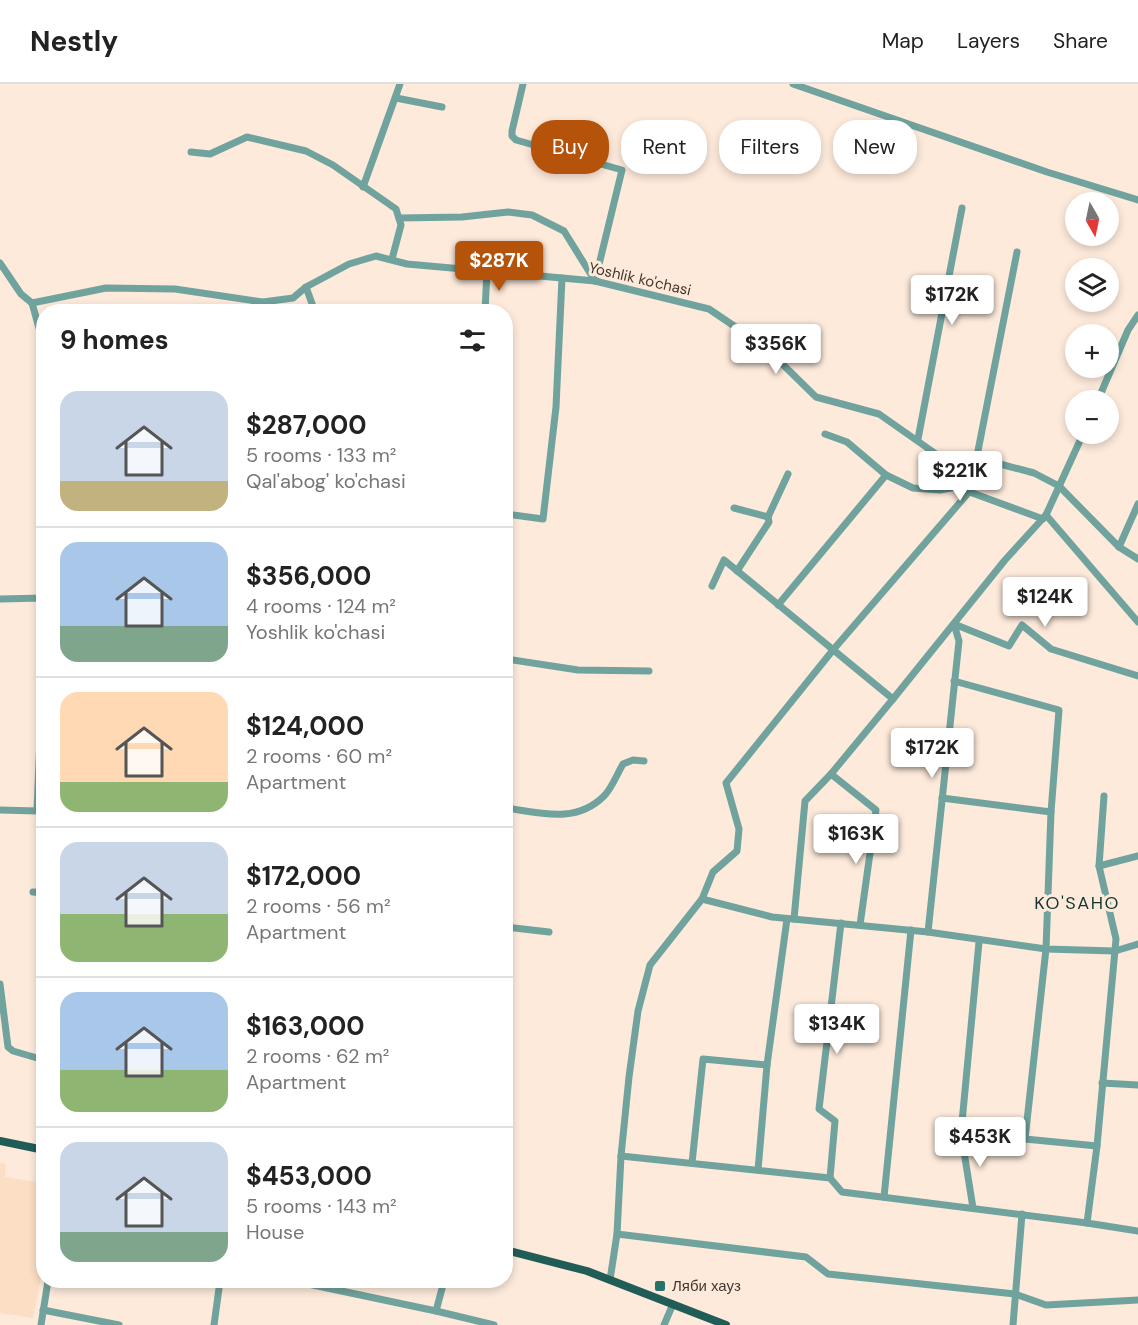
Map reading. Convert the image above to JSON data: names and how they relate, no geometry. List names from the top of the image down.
{
  "streets": {
    "street": ["Yoshlik ko'chasi"]
  },
  "districts": ["KO'SAHO"],
  "places": {
    "transit": ["Ляби хауз"]
  },
  "north": "bottom",
  "page": {
    "header": "Nestly",
    "nav": ["Map", "Layers", "Share"],
    "chip": [
      "Buy",
      "Rent",
      "Filters",
      "New"
    ],
    "map_buttons": ["+", "−"],
    "price": [
      "$287K",
      "$172K",
      "$356K",
      "$221K",
      "$124K",
      "$172K",
      "$163K",
      "$134K",
      "$453K"
    ],
    "heading": "9 homes",
    "list": [
      {
        "name": "$287,000",
        "note": "5 rooms · 133 m² · Qal'abog' ko'chasi"
      },
      {
        "name": "$356,000",
        "note": "4 rooms · 124 m² · Yoshlik ko'chasi"
      },
      {
        "name": "$124,000",
        "note": "2 rooms · 60 m² · Apartment"
      },
      {
        "name": "$172,000",
        "note": "2 rooms · 56 m² · Apartment"
      },
      {
        "name": "$163,000",
        "note": "2 rooms · 62 m² · Apartment"
      },
      {
        "name": "$453,000",
        "note": "5 rooms · 143 m² · House"
      }
    ]
  }
}
